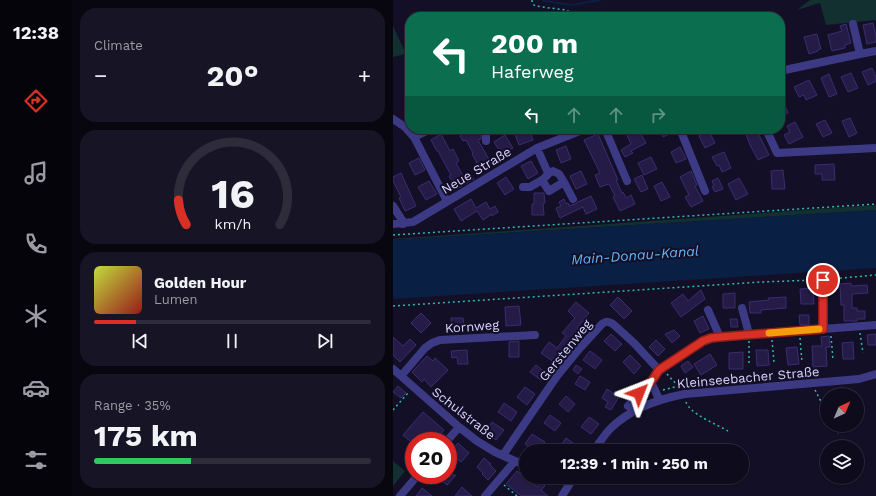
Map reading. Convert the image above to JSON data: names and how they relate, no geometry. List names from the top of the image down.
{
  "streets": {
    "street": [
      "Neue Straße",
      "Kornweg",
      "Gerstenweg",
      "Kleinseebacher Straße",
      "Schulstraße"
    ]
  },
  "crossings": [
    ["Kornweg", "Schulstraße"],
    ["Gerstenweg", "Schulstraße"]
  ],
  "water": ["Main-Donau-Kanal"],
  "north": "top right",
  "page": {
    "tabs": "12:38",
    "tile": [
      "Climate",
      ["Range · 35%", "175 km"]
    ],
    "turn": ["200 m", "Haferweg"],
    "heat": ["−", "20°", "+"],
    "song": ["Golden Hour", "Lumen"],
    "limit": "20",
    "trip": "12:39 · 1 min · 250 m",
    "gauge": ["16", "km/h"]
  }
}
